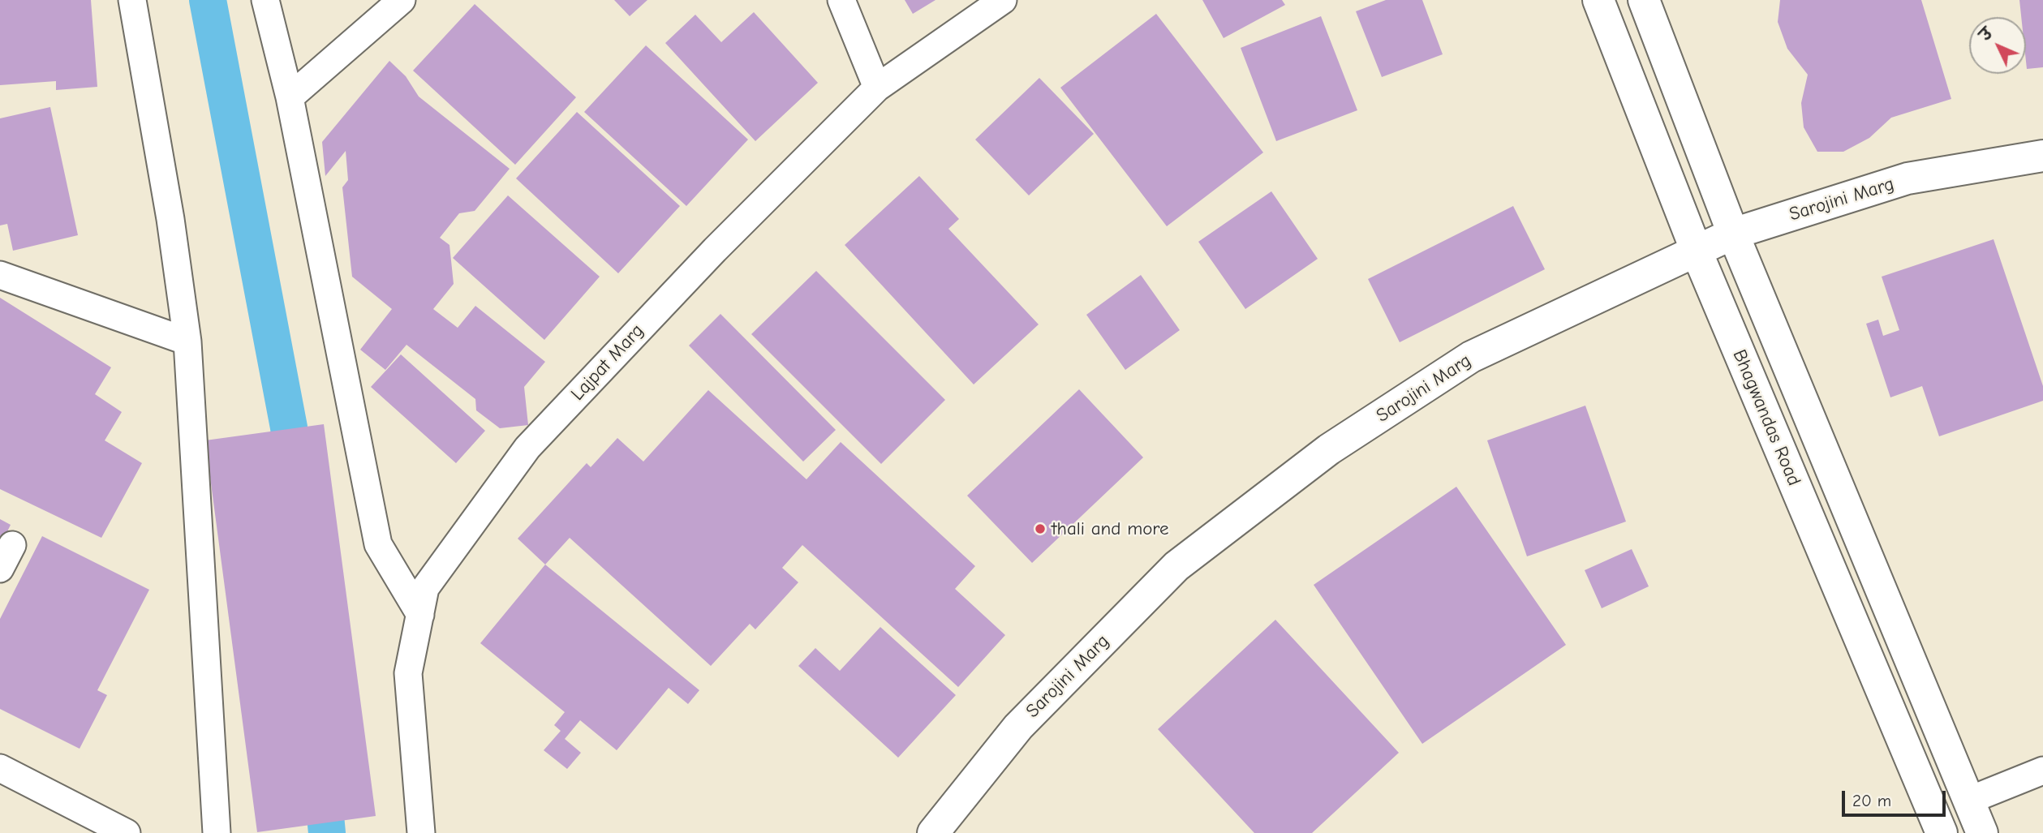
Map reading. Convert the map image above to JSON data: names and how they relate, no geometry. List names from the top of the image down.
{
  "streets": {
    "street": ["Sarojini Marg", "Lajpat Marg", "Bhagwandas Road"]
  },
  "crossings": [
    ["Sarojini Marg", "Bhagwandas Road"]
  ],
  "places": ["thali and more"],
  "scale_bar": "20 m",
  "north": "top left"
}
